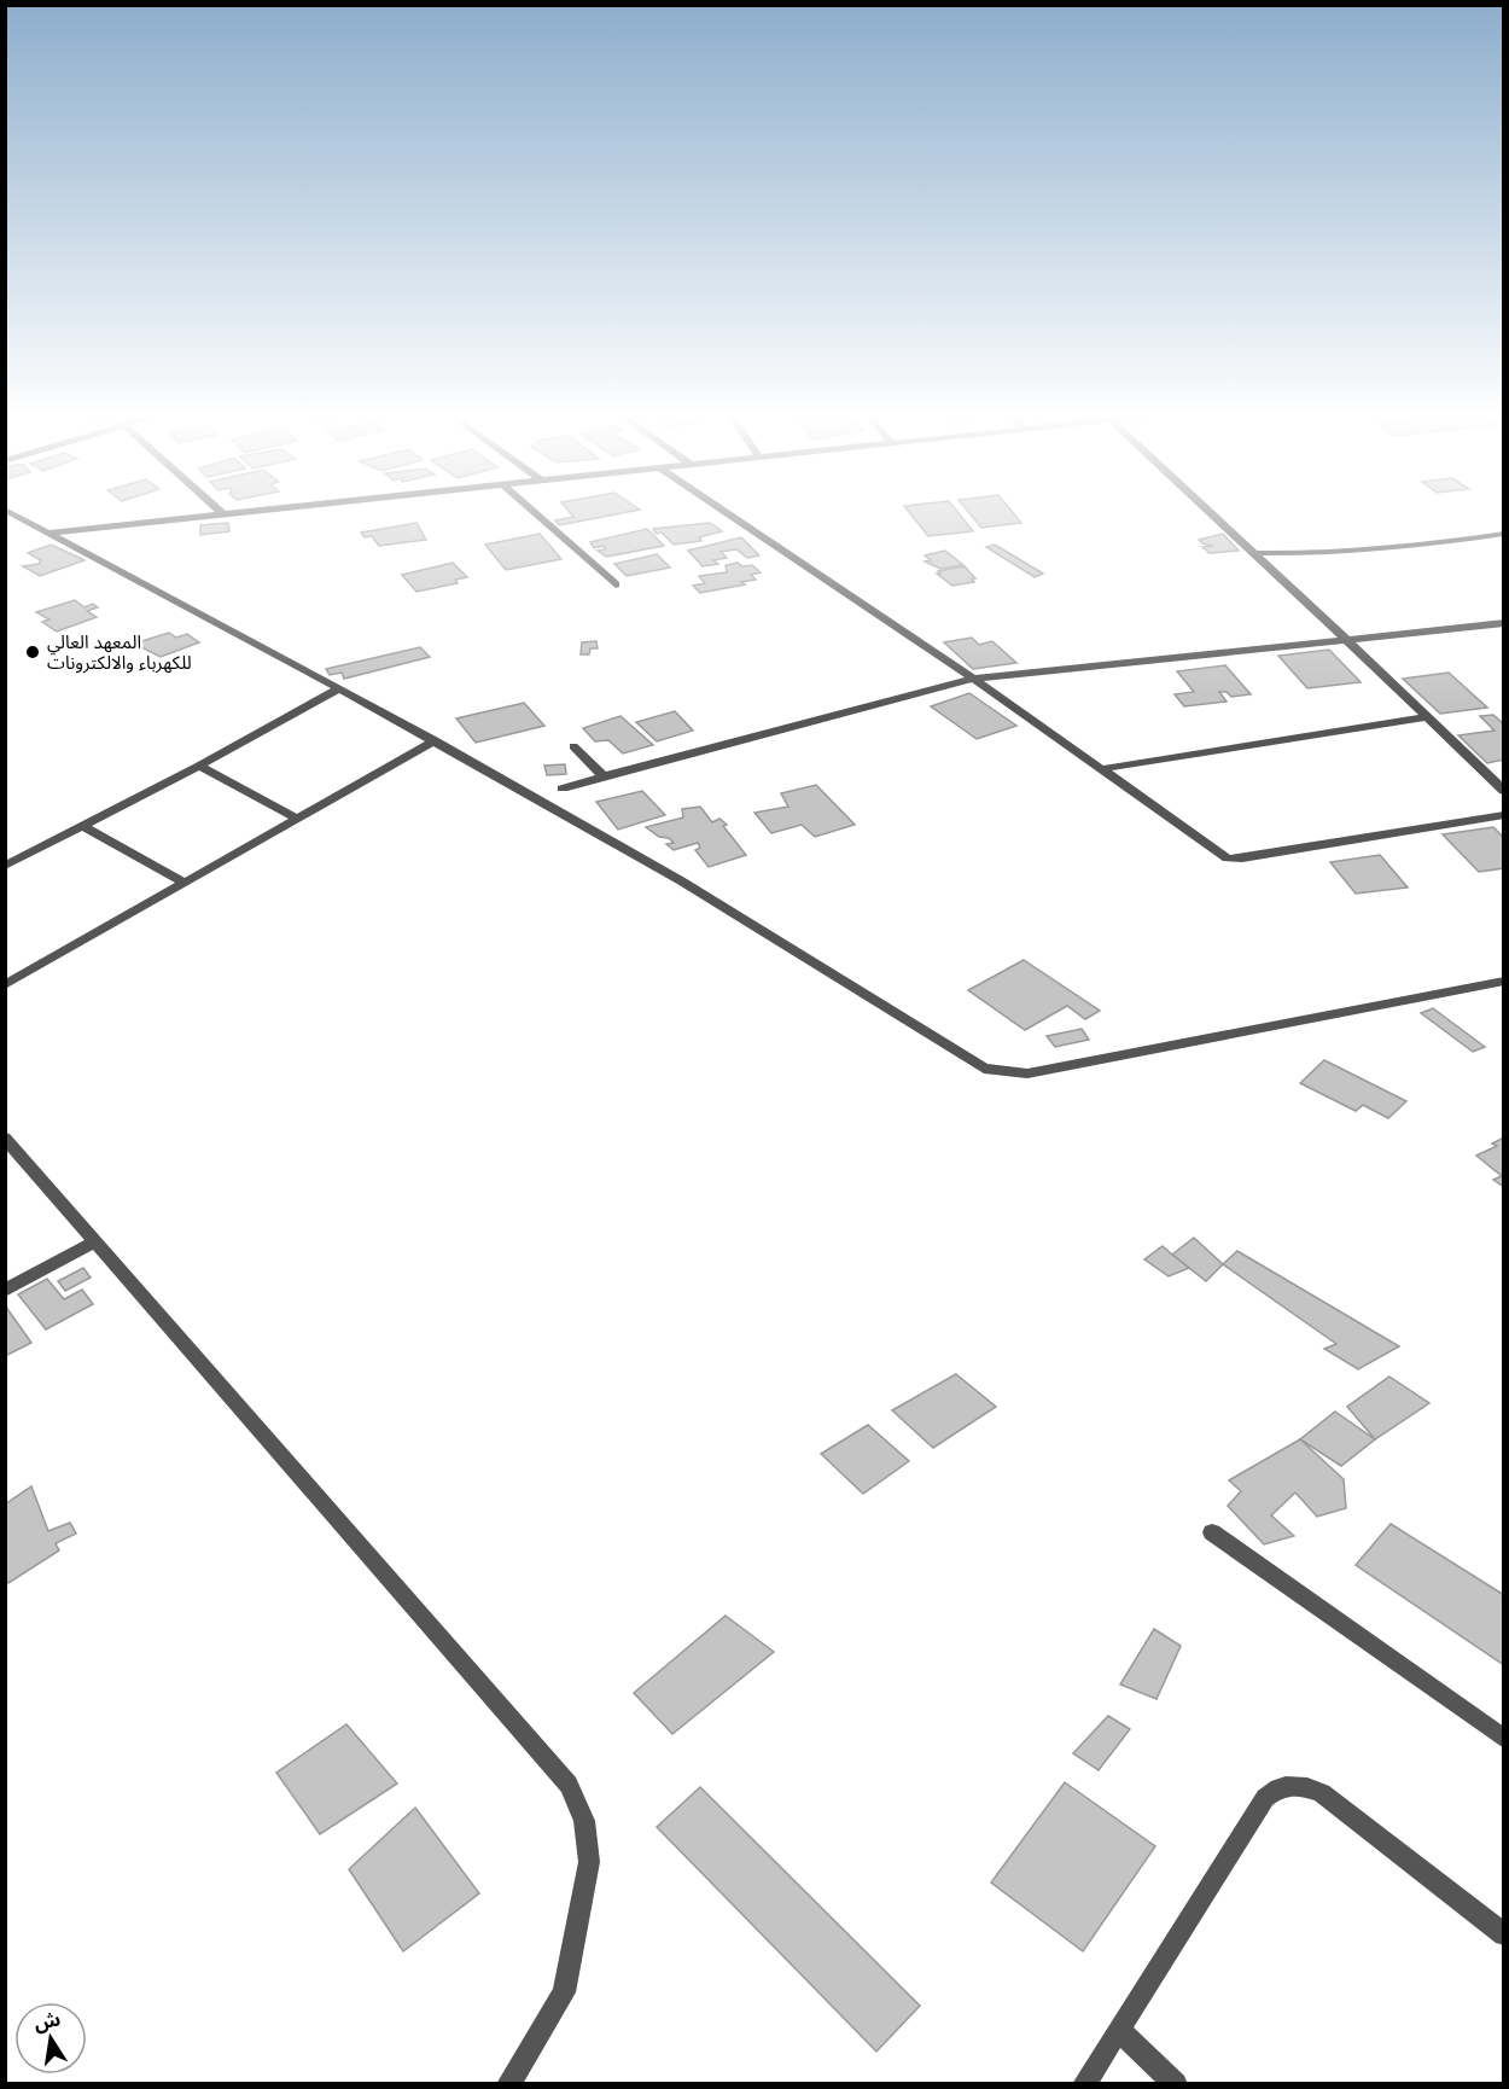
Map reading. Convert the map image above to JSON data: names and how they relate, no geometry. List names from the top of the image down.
{
  "places": ["المعهد العالي للكهرباء والالكترونات"],
  "north": "top"
}
